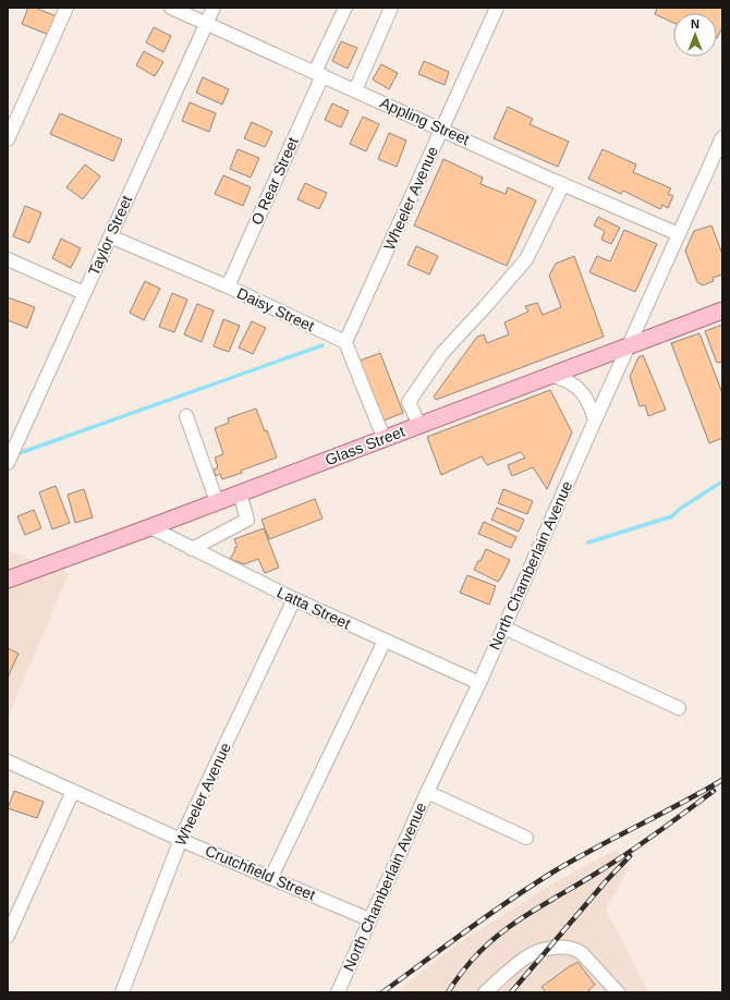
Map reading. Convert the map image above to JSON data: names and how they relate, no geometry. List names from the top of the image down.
{
  "streets": {
    "main road": ["Glass Street"],
    "street": [
      "Appling Street",
      "O Rear Street",
      "Wheeler Avenue",
      "Taylor Street",
      "Daisy Street",
      "North Chamberlain Avenue",
      "Latta Street",
      "Crutchfield Street"
    ]
  },
  "crossings": [
    ["Appling Street", "O Rear Street"],
    ["Appling Street", "Wheeler Avenue"],
    ["Appling Street", "Taylor Street"],
    ["Appling Street", "North Chamberlain Avenue"],
    ["O Rear Street", "Daisy Street"],
    ["Wheeler Avenue", "Daisy Street"],
    ["Wheeler Avenue", "Latta Street"],
    ["Wheeler Avenue", "Crutchfield Street"],
    ["Taylor Street", "Daisy Street"],
    ["Glass Street", "North Chamberlain Avenue"],
    ["Glass Street", "Latta Street"],
    ["North Chamberlain Avenue", "Latta Street"],
    ["North Chamberlain Avenue", "Crutchfield Street"]
  ],
  "north": "top"
}
